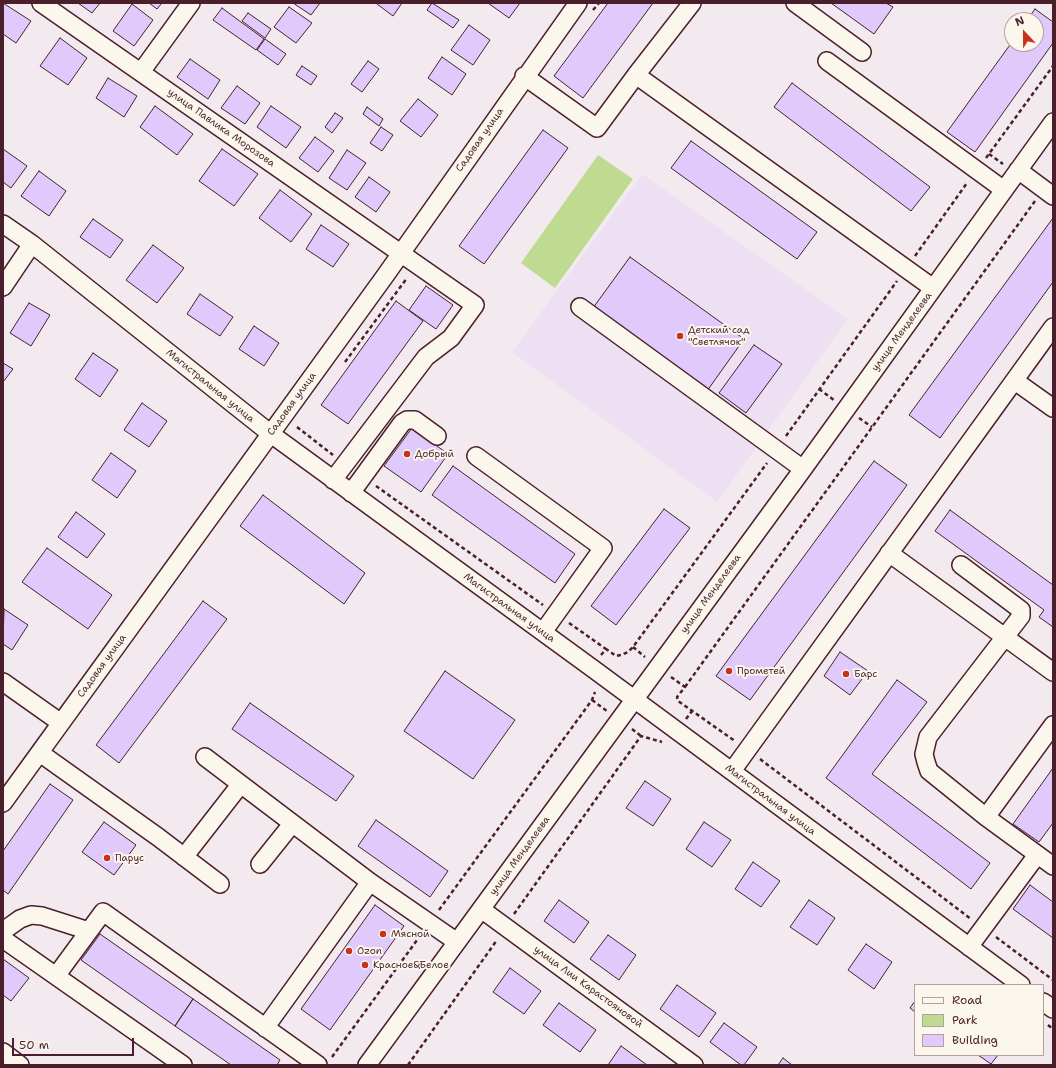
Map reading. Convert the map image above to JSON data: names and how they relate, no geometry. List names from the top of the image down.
{
  "streets": {
    "street": [
      "улица Павлика Морозова",
      "Садовая улица",
      "улица Менделеева",
      "Магистральная улица",
      "улица Лии Карастояновой"
    ]
  },
  "crossings": [
    ["улица Павлика Морозова", "Садовая улица"],
    ["Садовая улица", "Магистральная улица"],
    ["улица Менделеева", "Магистральная улица"],
    ["улица Менделеева", "улица Лии Карастояновой"]
  ],
  "places": [
    "Детский сад \"Светлячок\"",
    "Добрый",
    "Прометей",
    "Барс",
    "Парус",
    "Мясной",
    "Ozon",
    "Красное&Белое"
  ],
  "legend": ["Road", "Park", "Building"],
  "scale_bar": "50 m",
  "north": "top"
}
